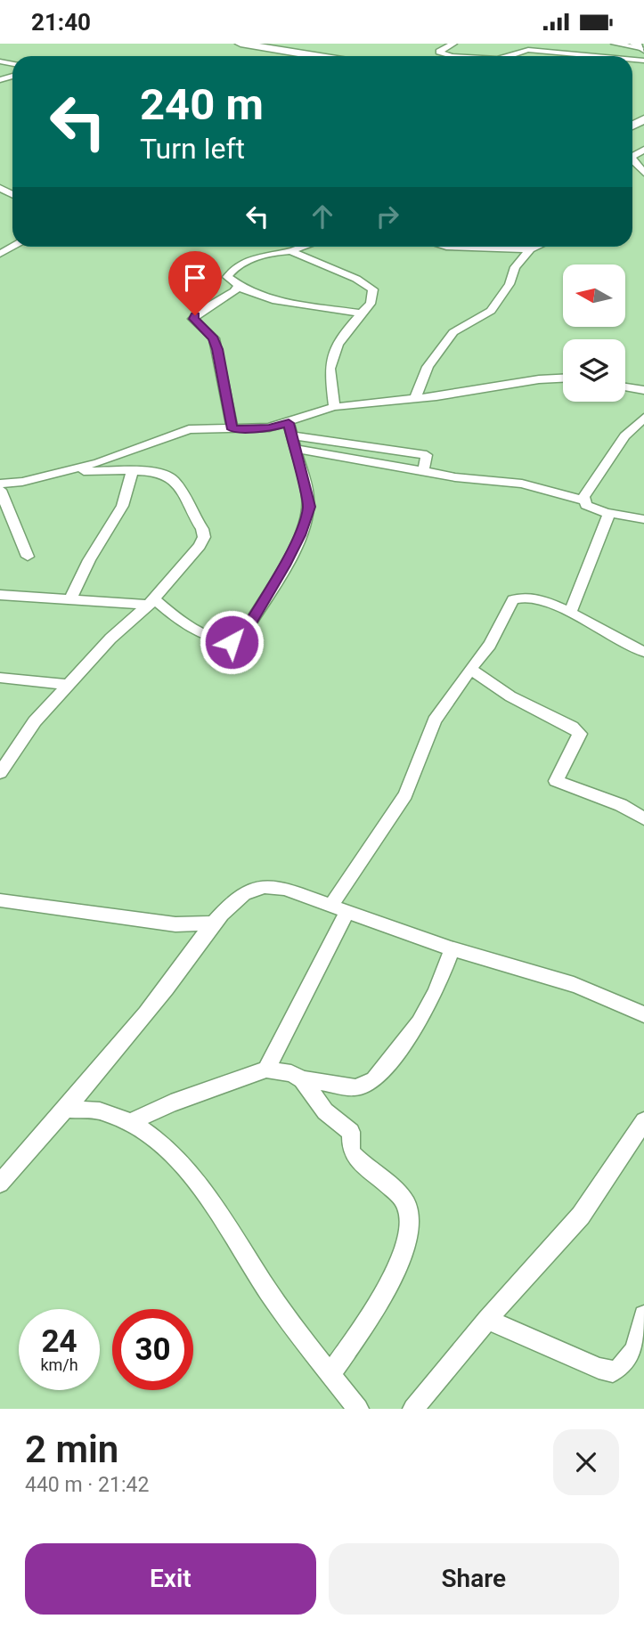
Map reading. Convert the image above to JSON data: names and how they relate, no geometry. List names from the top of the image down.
{
  "north": "left",
  "page": {
    "status": "21:40",
    "turn": ["240 m", "Turn left"],
    "speed": "24 km/h",
    "limit": "30",
    "heading": ["2 min", "440 m · 21:42"],
    "buttons": ["Exit", "Share"]
  }
}
